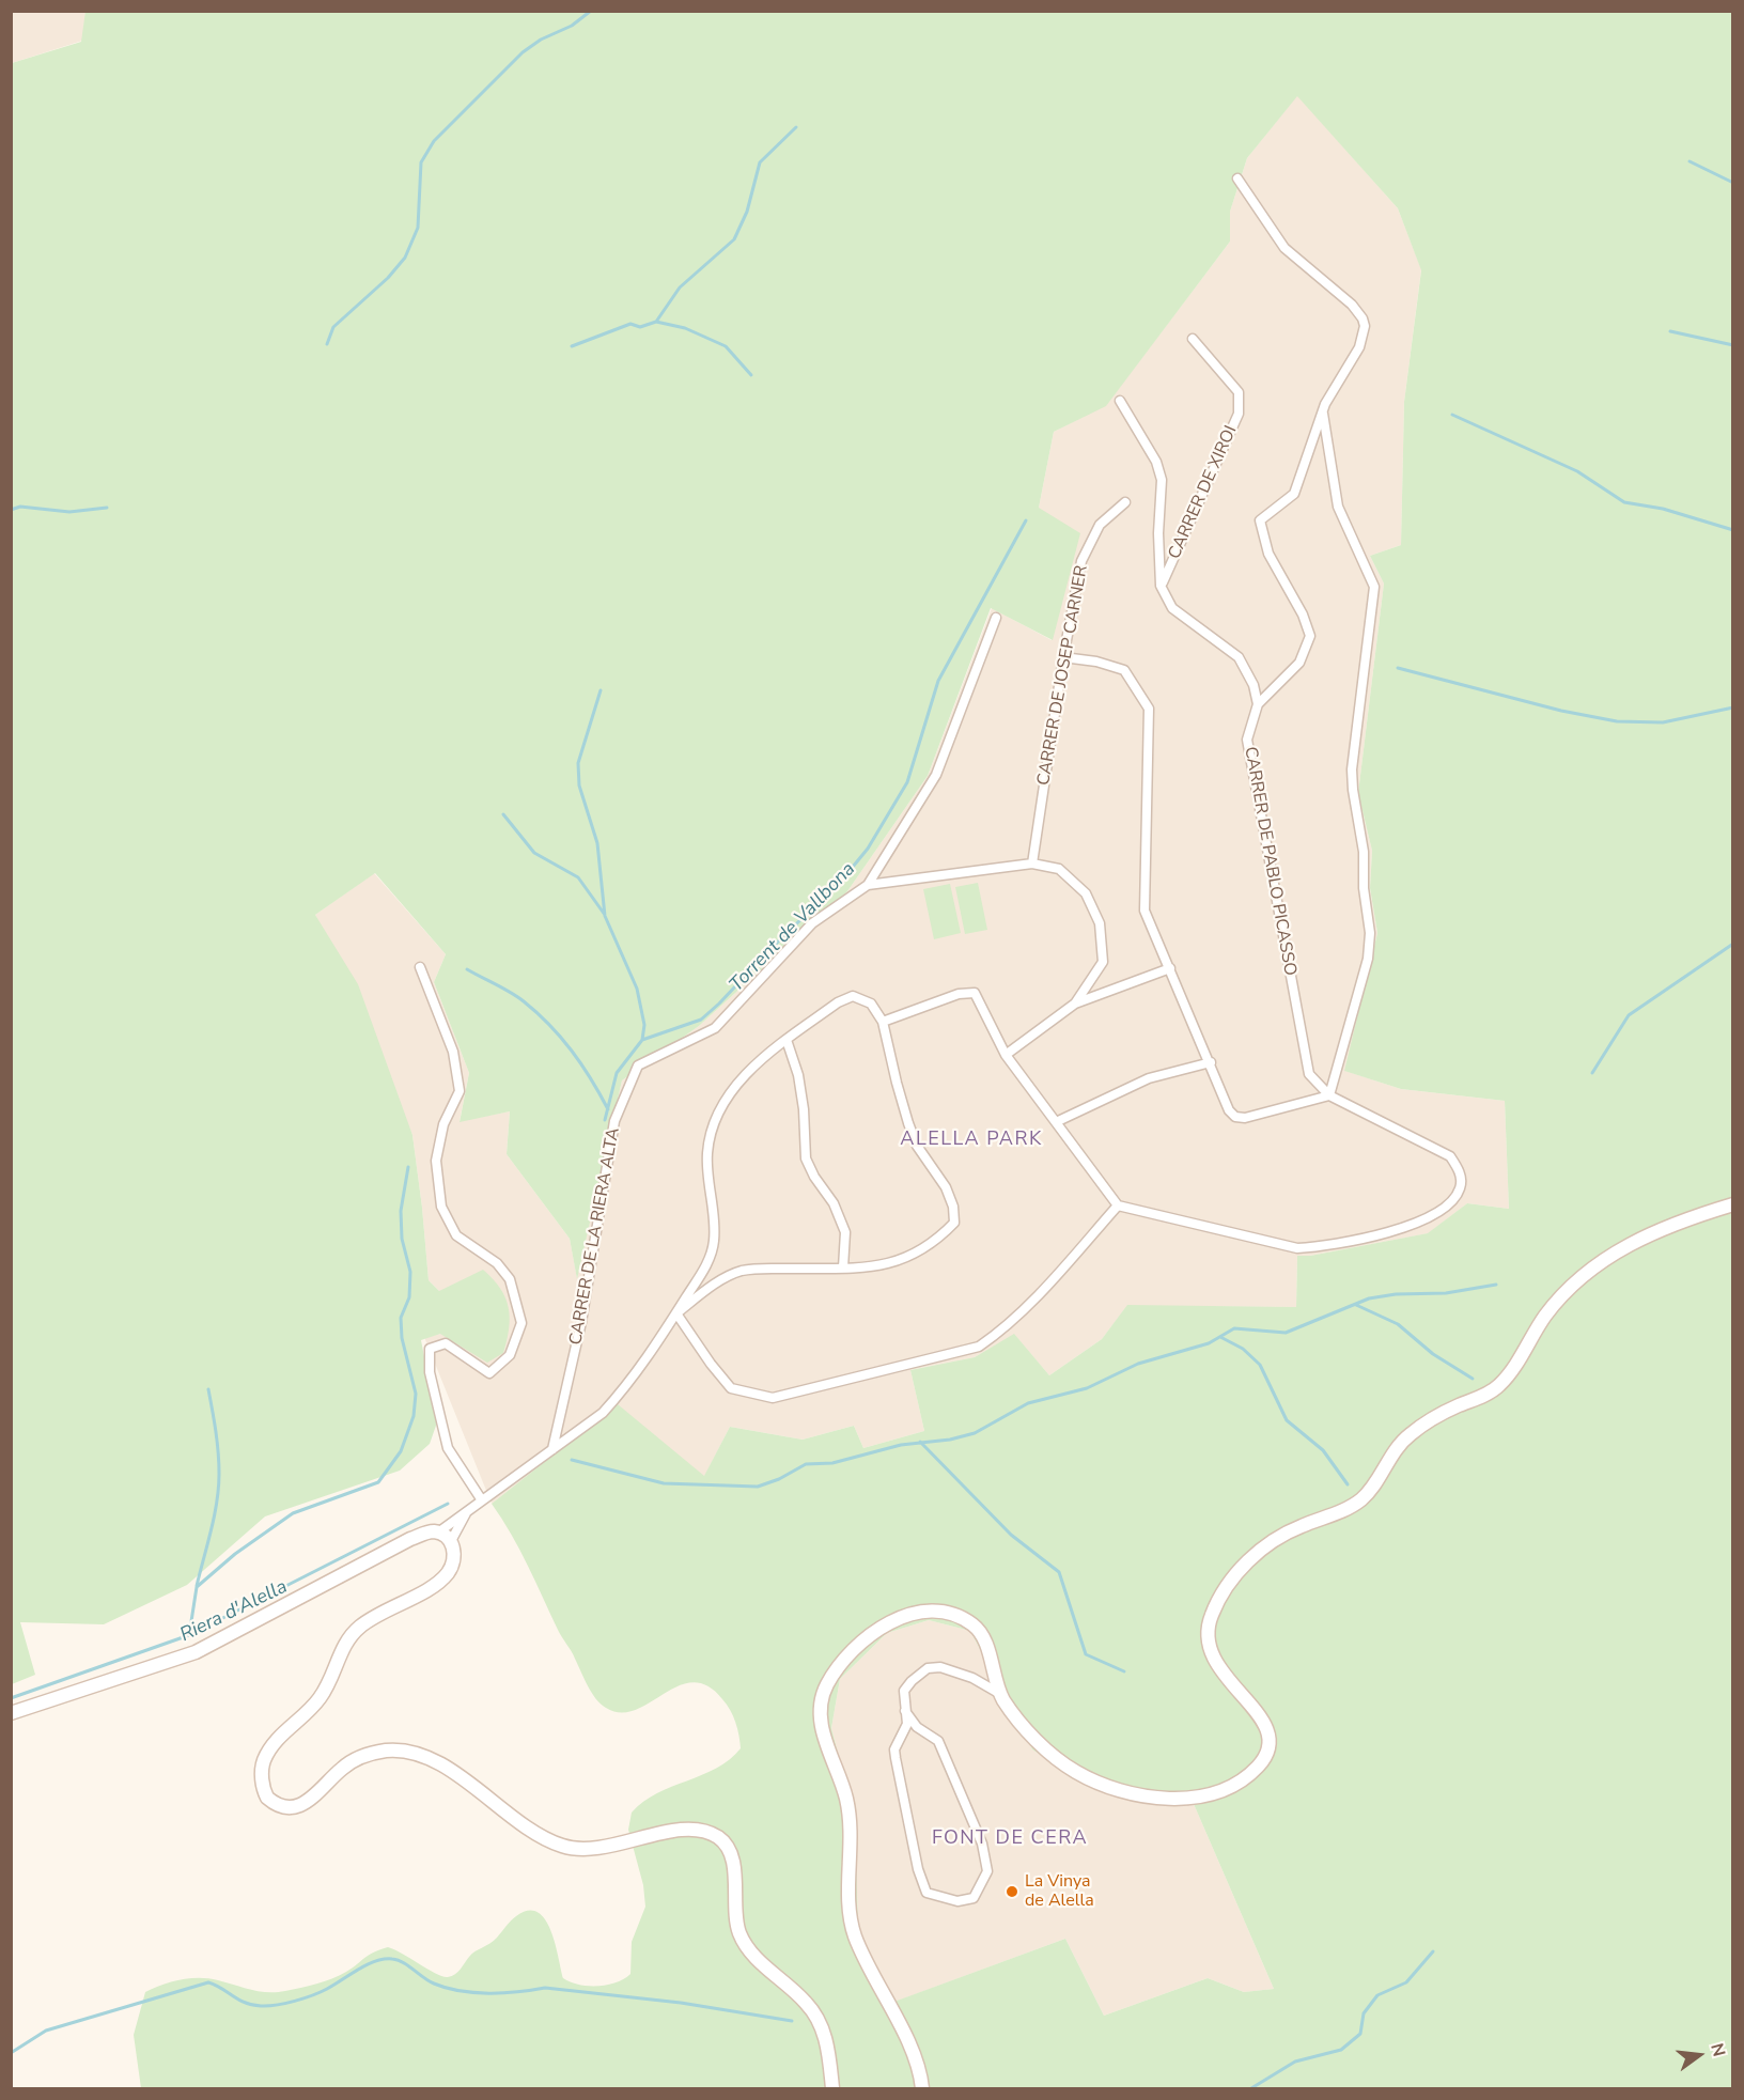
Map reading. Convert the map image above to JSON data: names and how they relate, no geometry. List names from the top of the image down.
{
  "streets": {
    "street": [
      "CARRER DE XIROI",
      "CARRER DE JOSEP CARNER",
      "CARRER DE PABLO PICASSO",
      "CARRER DE LA RIERA ALTA"
    ]
  },
  "crossings": [
    ["CARRER DE JOSEP CARNER", "CARRER DE LA RIERA ALTA"]
  ],
  "districts": ["ALELLA PARK", "FONT DE CERA"],
  "water": ["Torrent de Vallbona", "Riera d'Alella"],
  "places": ["La Vinya de Alella"],
  "north": "right"
}
